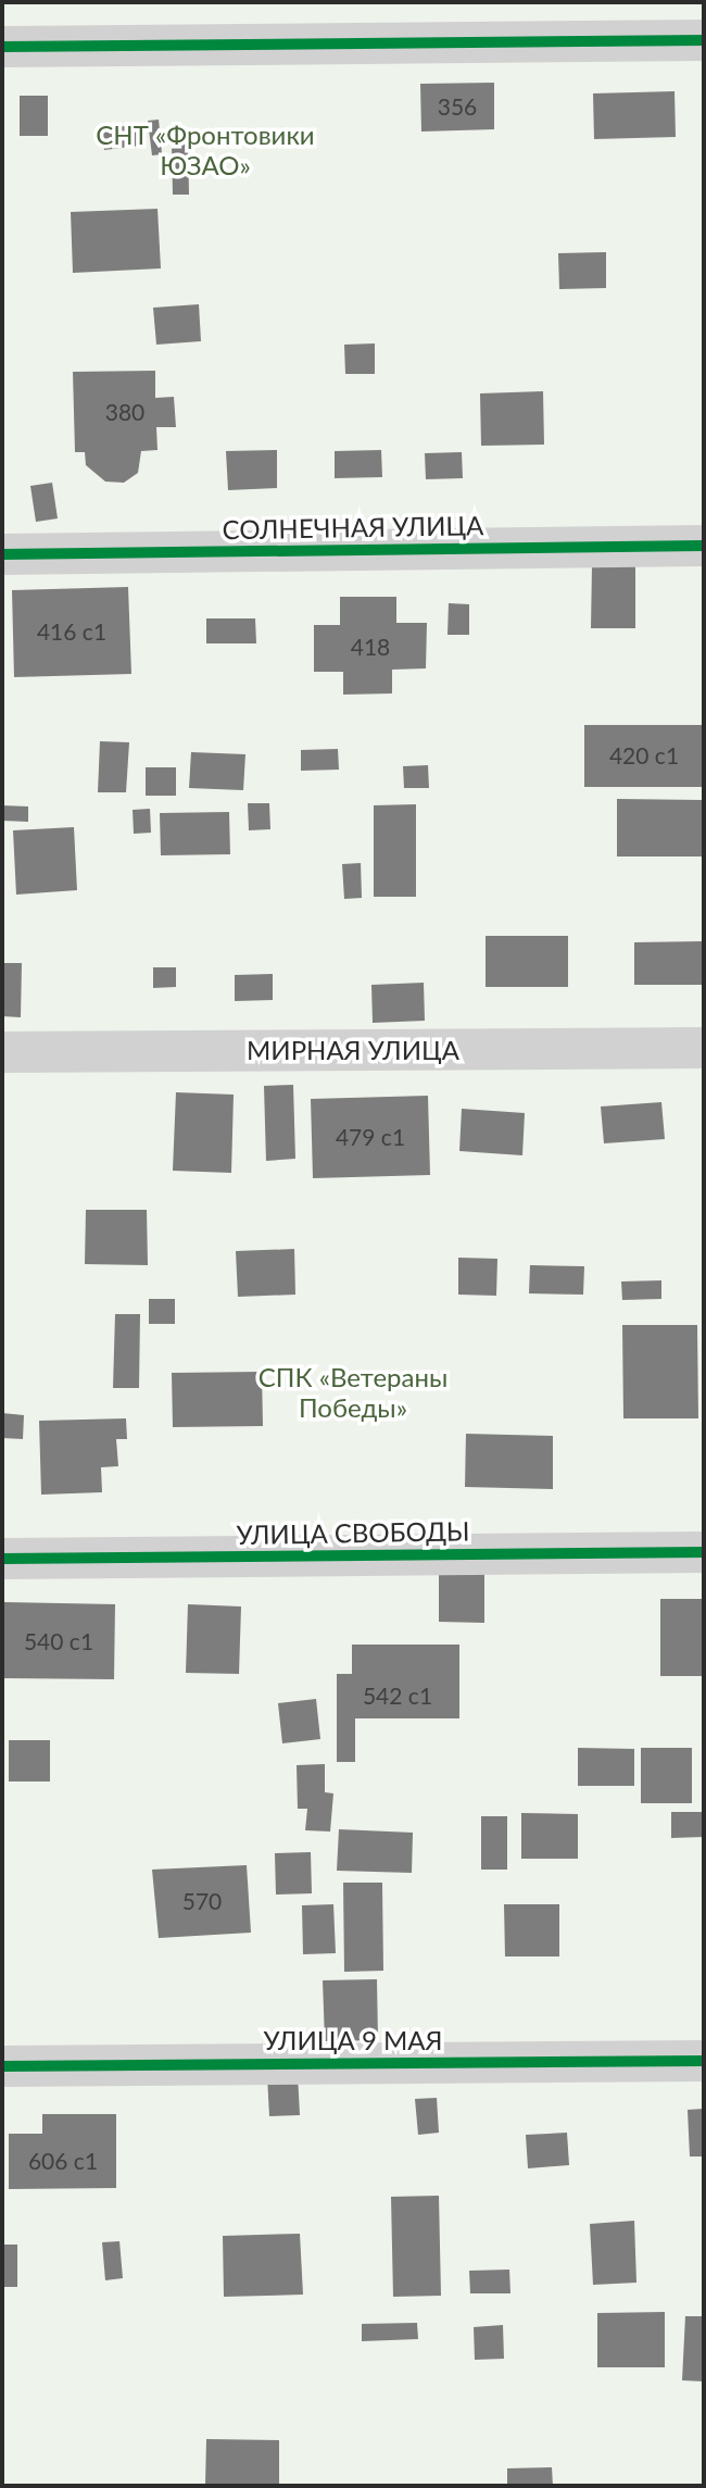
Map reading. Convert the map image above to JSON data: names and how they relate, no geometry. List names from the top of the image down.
{
  "streets": {
    "street": [
      "СОЛНЕЧНАЯ УЛИЦА",
      "МИРНАЯ УЛИЦА",
      "УЛИЦА СВОБОДЫ",
      "УЛИЦА 9 МАЯ"
    ]
  },
  "parks": ["СНТ «Фронтовики ЮЗАО»", "СПК «Ветераны Победы»"],
  "house_numbers": [
    "356",
    "380",
    "416 с1",
    "418",
    "420 с1",
    "479 с1",
    "540 с1",
    "542 с1",
    "570",
    "606 с1"
  ]
}
